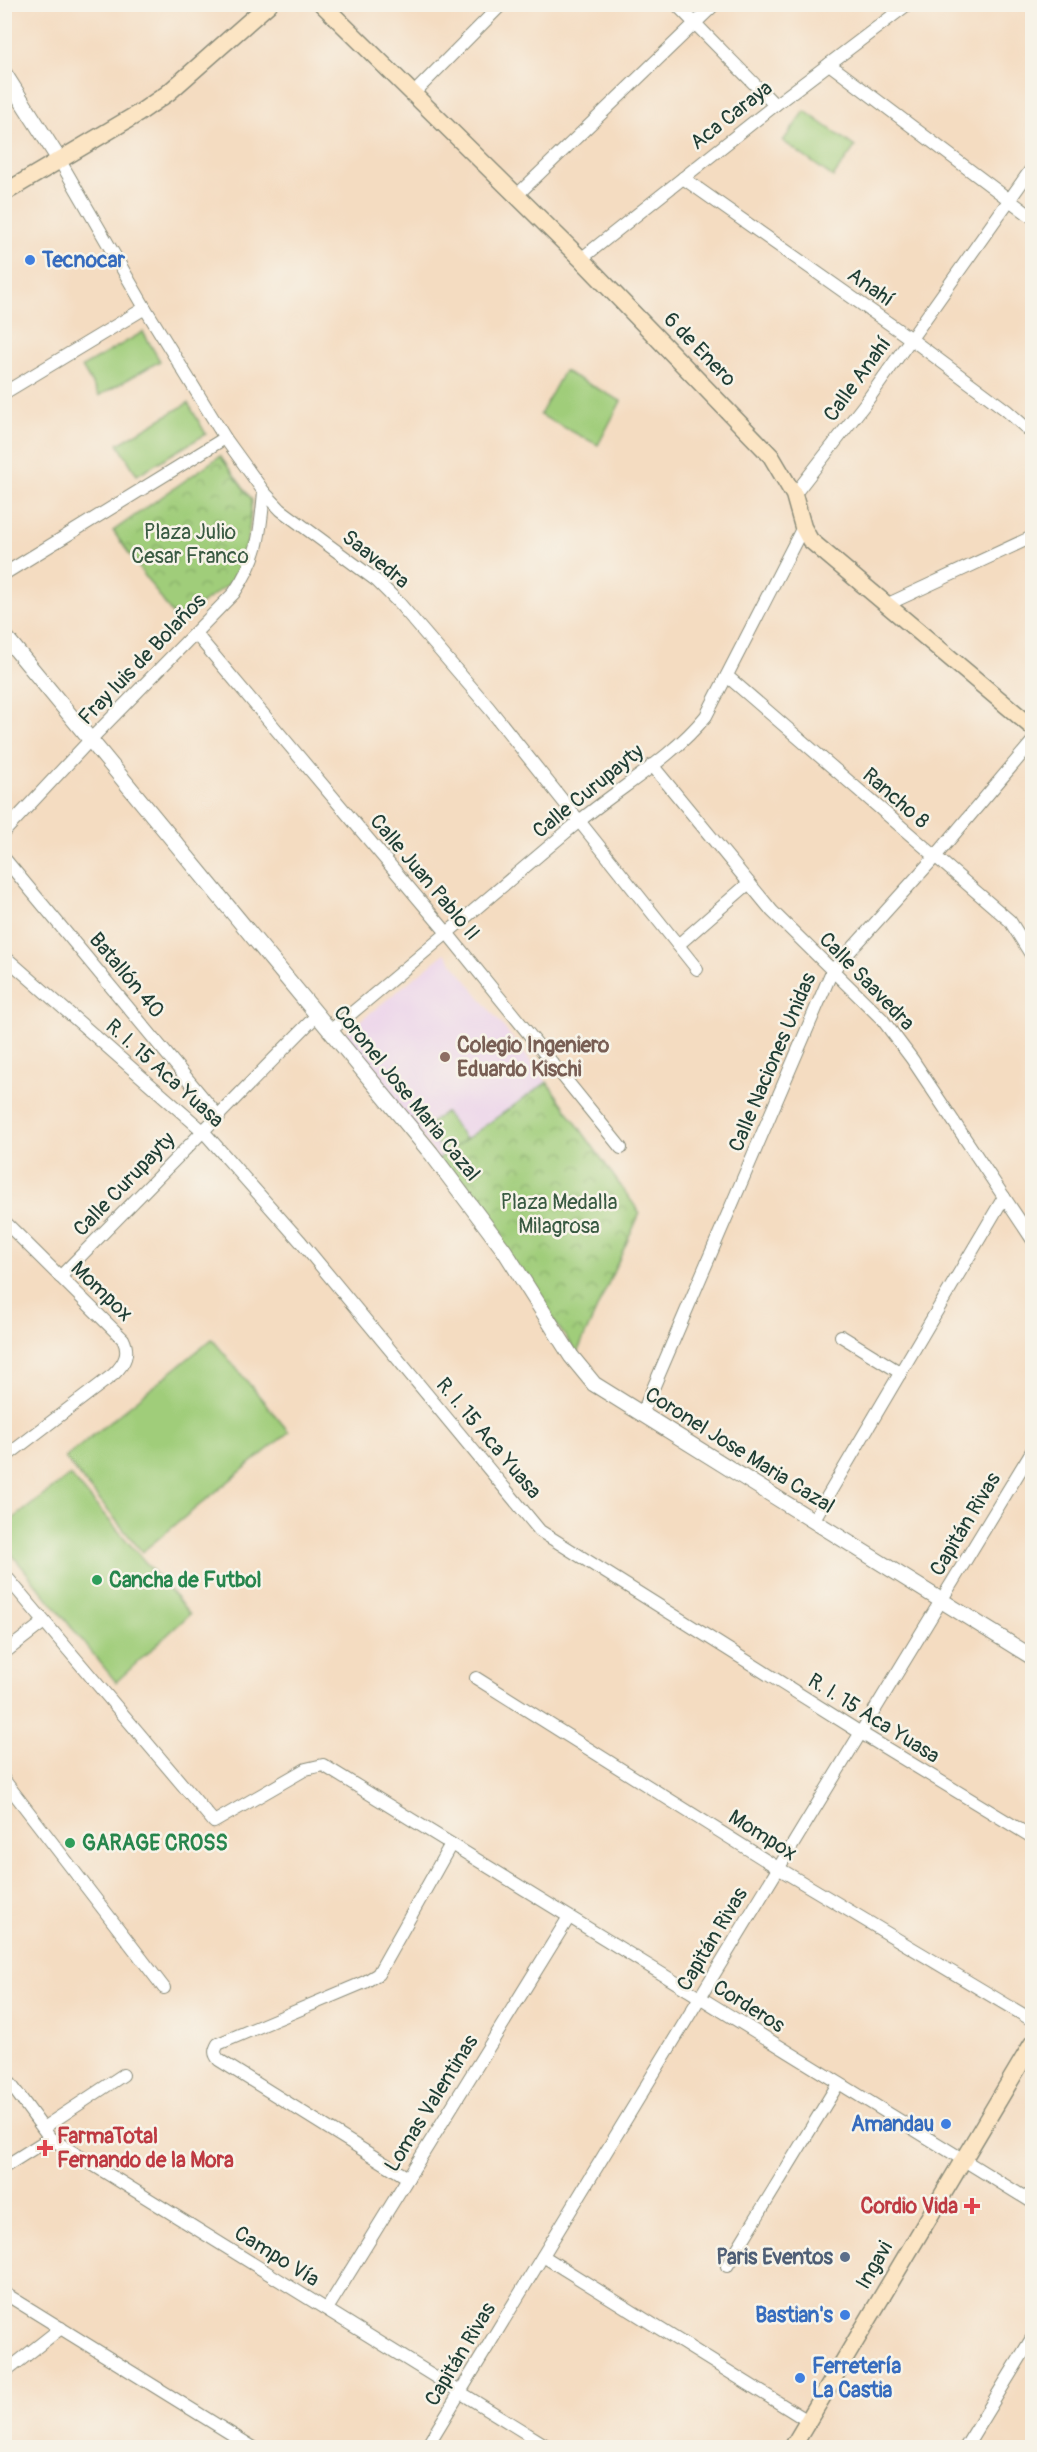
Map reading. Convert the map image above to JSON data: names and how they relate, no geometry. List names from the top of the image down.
{
  "streets": {
    "main road": ["6 de Enero", "Ingavi"],
    "street": [
      "Aca Caraya",
      "Anahí",
      "Calle Anahí",
      "Saavedra",
      "Fray luis de Bolaños",
      "Calle Curupayty",
      "Rancho 8",
      "Calle Juan Pablo II",
      "Batallón 40",
      "Calle Saavedra",
      "Calle Naciones Unidas",
      "R. I. 15 Aca Yuasa",
      "Coronel Jose Maria Cazal",
      "Mompox",
      "Capitán Rivas",
      "Corderos",
      "Lomas Valentinas",
      "Campo Vía"
    ]
  },
  "crossings": [
    ["Aca Caraya", "Anahí"],
    ["Aca Caraya", "6 de Enero"],
    ["Anahí", "Calle Anahí"],
    ["6 de Enero", "Calle Anahí"],
    ["6 de Enero", "Calle Curupayty"],
    ["Saavedra", "Fray luis de Bolaños"],
    ["Saavedra", "Calle Curupayty"],
    ["Fray luis de Bolaños", "Calle Juan Pablo II"],
    ["Fray luis de Bolaños", "Coronel Jose Maria Cazal"],
    ["Calle Curupayty", "Rancho 8"],
    ["Calle Curupayty", "Calle Juan Pablo II"],
    ["Calle Curupayty", "Batallón 40"],
    ["Calle Curupayty", "Calle Saavedra"],
    ["Calle Curupayty", "R. I. 15 Aca Yuasa"],
    ["Calle Curupayty", "Coronel Jose Maria Cazal"],
    ["Calle Curupayty", "Mompox"],
    ["Rancho 8", "Calle Naciones Unidas"],
    ["Calle Saavedra", "Calle Naciones Unidas"],
    ["Calle Naciones Unidas", "Coronel Jose Maria Cazal"],
    ["R. I. 15 Aca Yuasa", "Capitán Rivas"],
    ["Coronel Jose Maria Cazal", "Capitán Rivas"],
    ["Mompox", "Capitán Rivas"],
    ["Capitán Rivas", "Corderos"],
    ["Capitán Rivas", "Campo Vía"],
    ["Corderos", "Lomas Valentinas"],
    ["Corderos", "Ingavi"],
    ["Lomas Valentinas", "Campo Vía"]
  ],
  "parks": ["Plaza Julio Cesar Franco", "Plaza Medalla Milagrosa"],
  "places": {
    "other": [
      "Tecnocar",
      "Colegio Ingeniero Eduardo Kischi",
      "Cancha de Futbol",
      "GARAGE CROSS",
      "Amandau",
      "Paris Eventos",
      "Bastian's",
      "Ferretería La Castia"
    ],
    "health": ["FarmaTotal Fernando de la Mora", "Cordio Vida"]
  }
}
